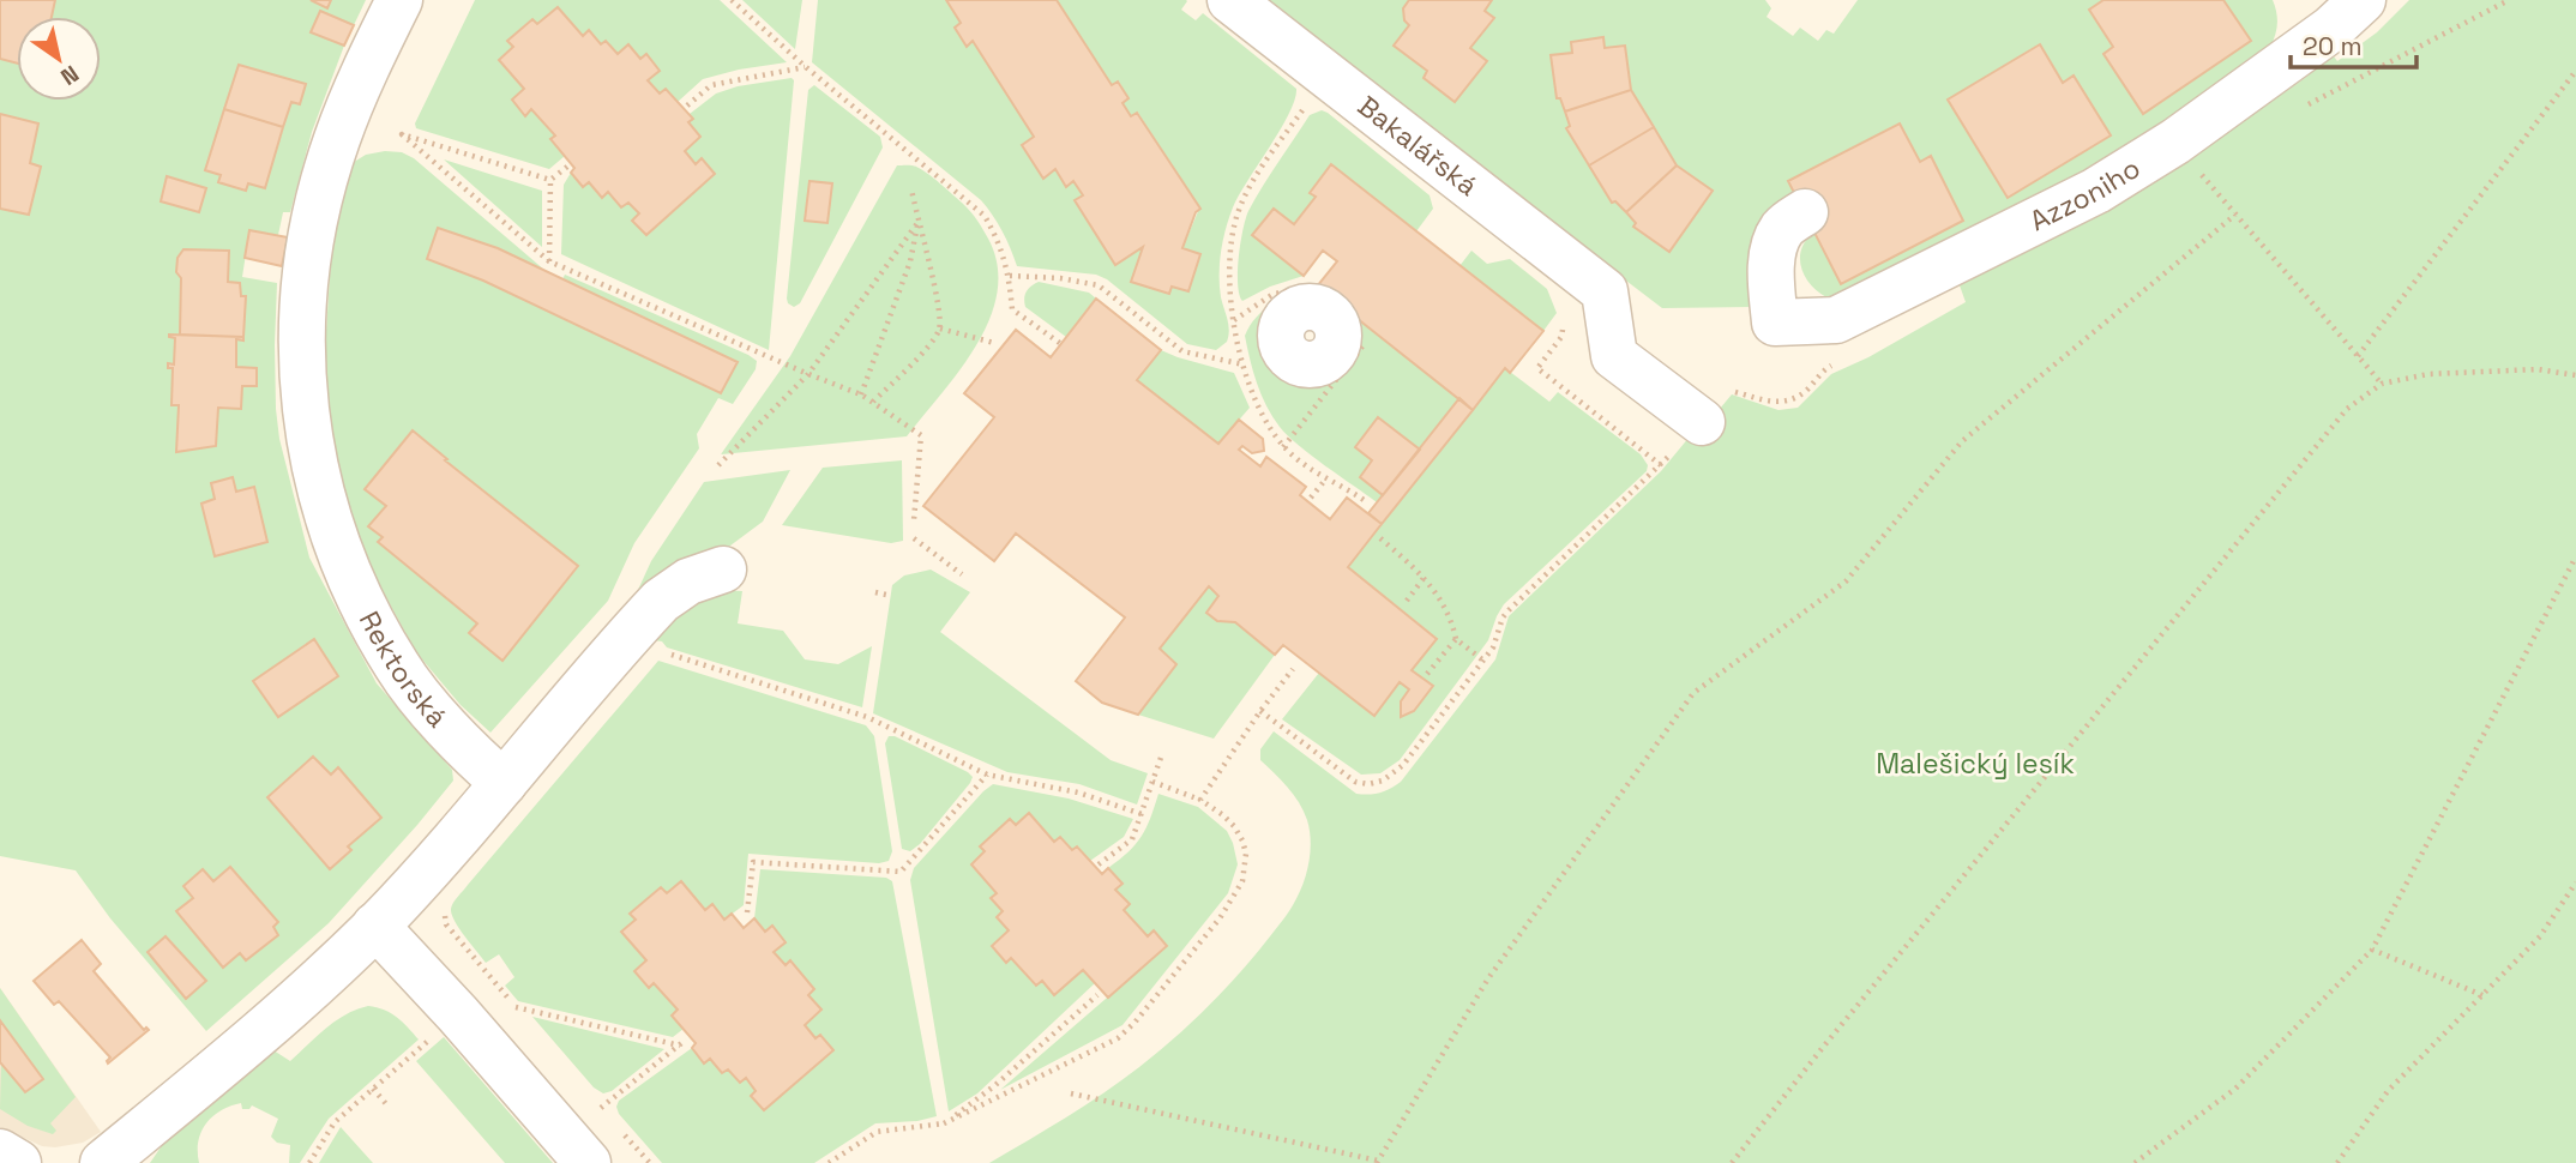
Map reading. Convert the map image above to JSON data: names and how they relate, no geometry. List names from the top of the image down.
{
  "streets": {
    "street": ["Bakalářská", "Azzoniho", "Rektorská"]
  },
  "parks": ["Malešický lesík"],
  "scale_bar": "20 m",
  "north": "bottom right"
}
